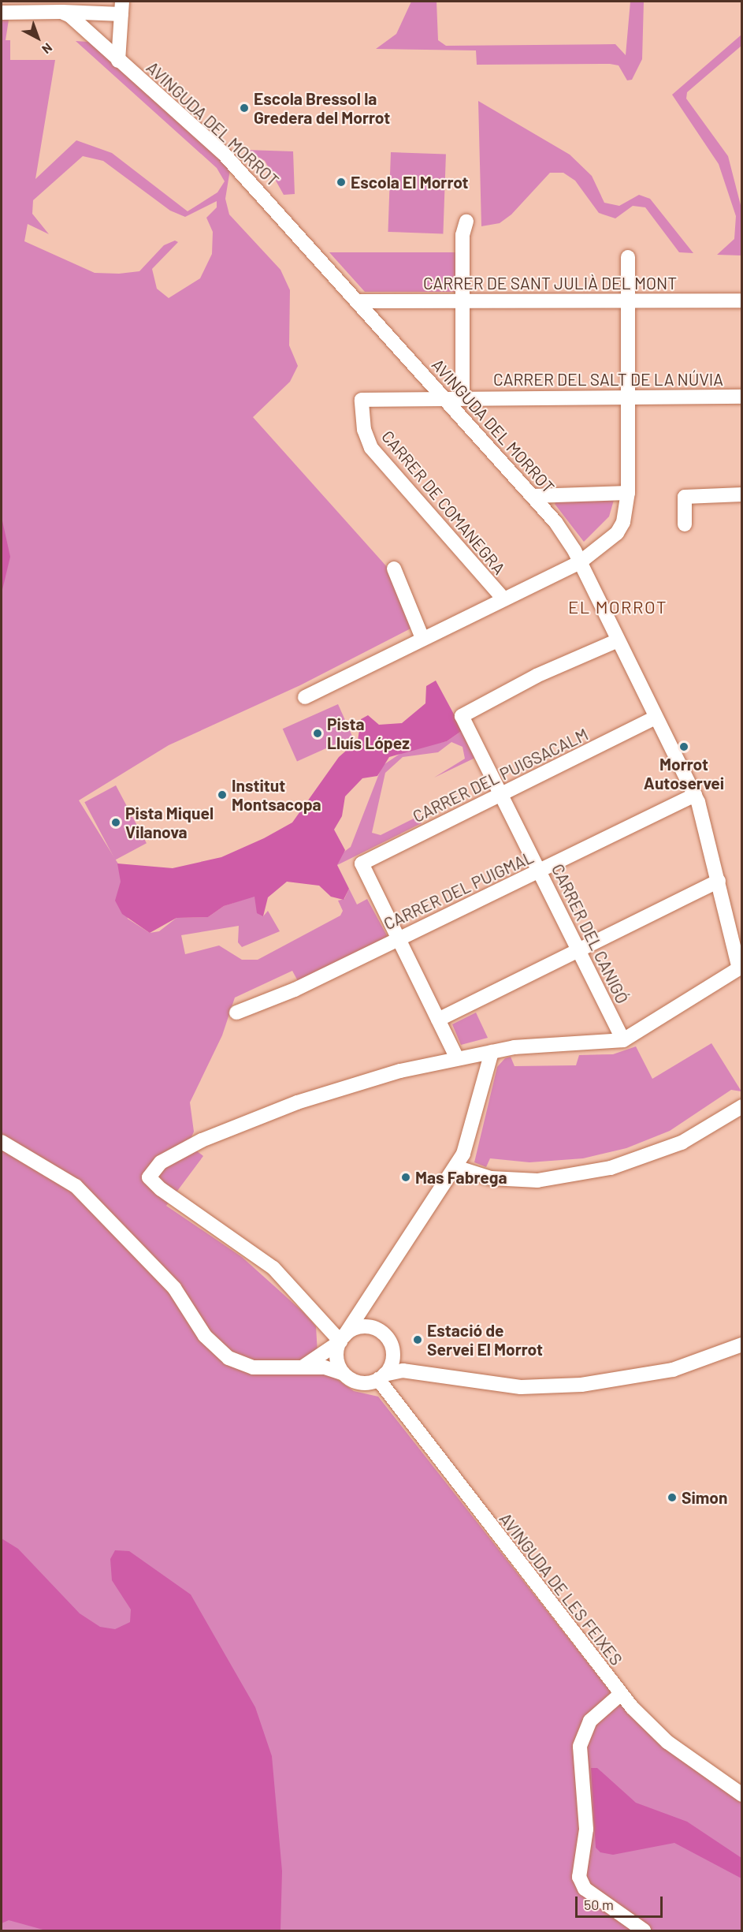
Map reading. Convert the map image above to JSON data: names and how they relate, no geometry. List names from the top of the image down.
{
  "streets": {
    "street": [
      "AVINGUDA DEL MORROT",
      "CARRER DE SANT JULIÀ DEL MONT",
      "CARRER DEL SALT DE LA NÚVIA",
      "CARRER DE COMANEGRA",
      "CARRER DEL PUIGSACALM",
      "CARRER DEL PUIGMAL",
      "CARRER DEL CANIGÓ",
      "AVINGUDA DE LES FEIXES"
    ]
  },
  "crossings": [
    ["AVINGUDA DEL MORROT", "CARRER DE SANT JULIÀ DEL MONT"],
    ["AVINGUDA DEL MORROT", "CARRER DEL SALT DE LA NÚVIA"],
    ["AVINGUDA DEL MORROT", "CARRER DEL PUIGSACALM"],
    ["AVINGUDA DEL MORROT", "CARRER DEL PUIGMAL"],
    ["AVINGUDA DEL MORROT", "CARRER DEL CANIGÓ"],
    ["CARRER DEL SALT DE LA NÚVIA", "CARRER DE COMANEGRA"],
    ["CARRER DEL PUIGSACALM", "CARRER DEL PUIGMAL"],
    ["CARRER DEL PUIGSACALM", "CARRER DEL CANIGÓ"],
    ["CARRER DEL PUIGMAL", "CARRER DEL CANIGÓ"]
  ],
  "districts": ["EL MORROT"],
  "places": [
    "Escola Bressol la Gredera del Morrot",
    "Escola El Morrot",
    "Pista Lluís López",
    "Morrot Autoservei",
    "Institut Montsacopa",
    "Pista Miquel Vilanova",
    "Mas Fabrega",
    "Estació de Servei El Morrot",
    "Simon"
  ],
  "scale_bar": "50 m",
  "north": "bottom right"
}
